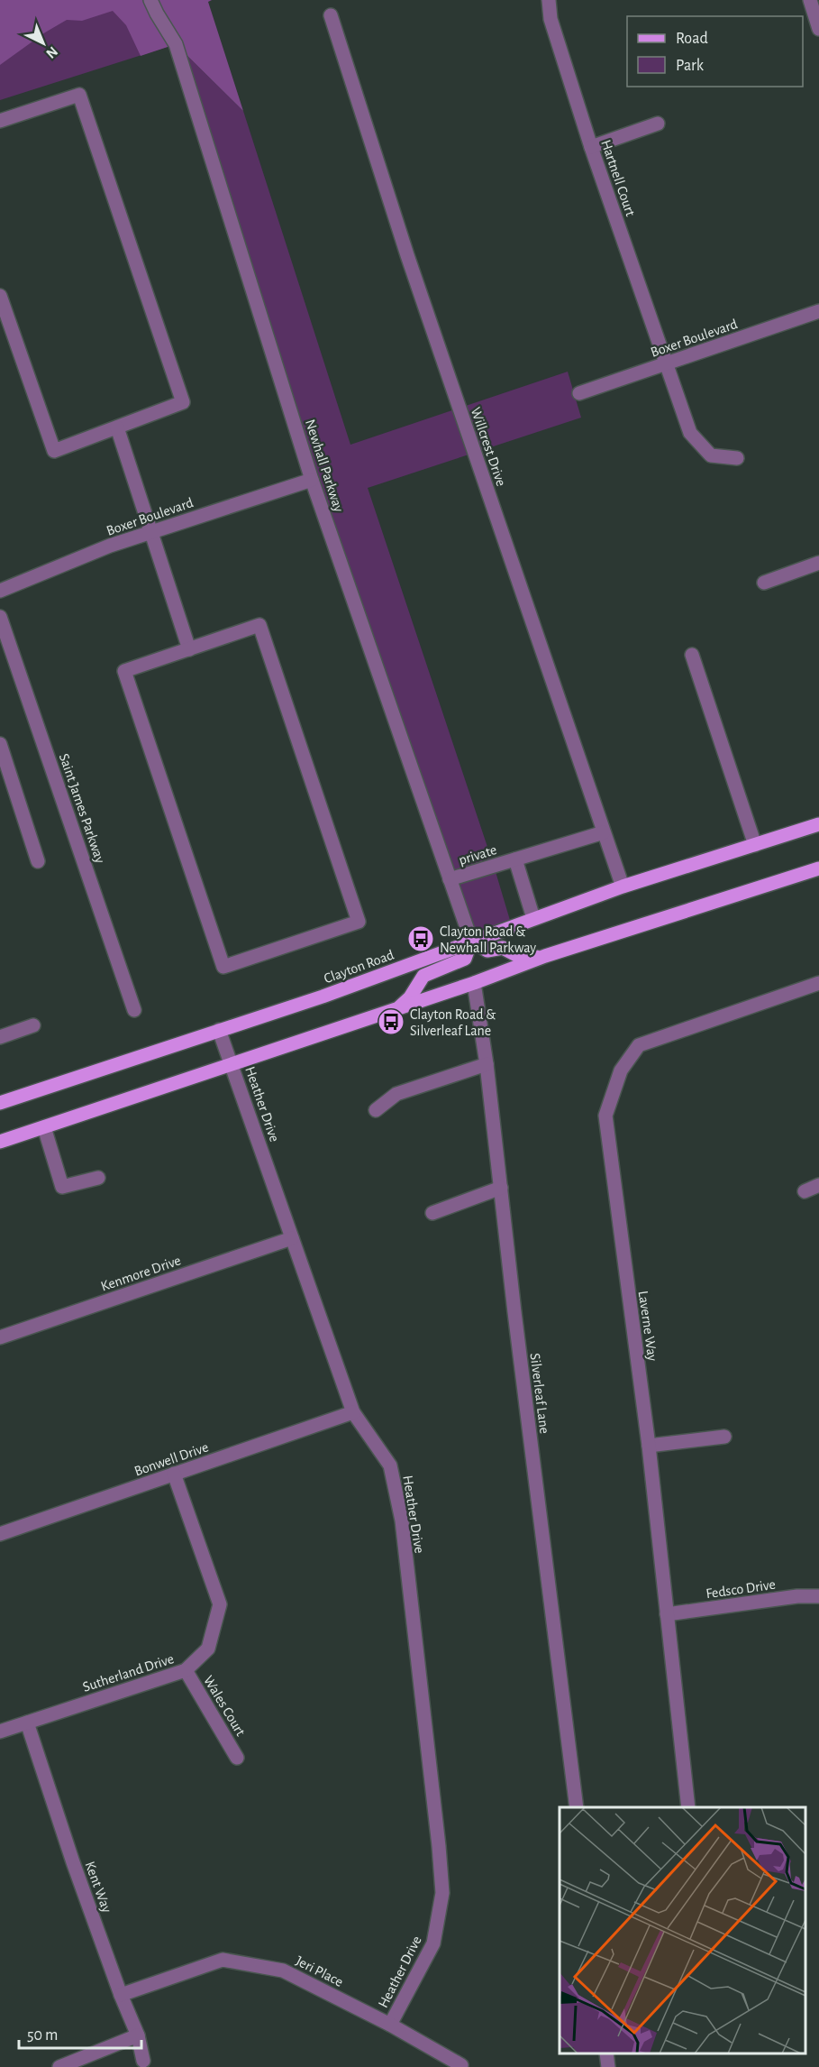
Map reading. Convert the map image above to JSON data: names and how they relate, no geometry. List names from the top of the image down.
{
  "streets": {
    "main road": ["Clayton Road"],
    "street": [
      "Hartnell Court",
      "Boxer Boulevard",
      "Willcrest Drive",
      "Newhall Parkway",
      "Saint James Parkway",
      "private",
      "Heather Drive",
      "Kenmore Drive",
      "Laverne Way",
      "Silverleaf Lane",
      "Bonwell Drive",
      "Fedsco Drive",
      "Sutherland Drive",
      "Wales Court",
      "Kent Way",
      "Jeri Place"
    ]
  },
  "crossings": [
    ["Hartnell Court", "Boxer Boulevard"],
    ["Boxer Boulevard", "Newhall Parkway"],
    ["Willcrest Drive", "private"],
    ["Willcrest Drive", "Clayton Road"],
    ["Newhall Parkway", "private"],
    ["Newhall Parkway", "Clayton Road"],
    ["Clayton Road", "Heather Drive"],
    ["Heather Drive", "Kenmore Drive"],
    ["Heather Drive", "Bonwell Drive"],
    ["Heather Drive", "Jeri Place"],
    ["Laverne Way", "Fedsco Drive"],
    ["Bonwell Drive", "Sutherland Drive"],
    ["Sutherland Drive", "Wales Court"],
    ["Sutherland Drive", "Kent Way"],
    ["Kent Way", "Jeri Place"]
  ],
  "places": {
    "bus stop": ["Clayton Road & Newhall Parkway", "Clayton Road & Silverleaf Lane"]
  },
  "legend": ["Road", "Park"],
  "scale_bar": "50 m",
  "north": "bottom right"
}
